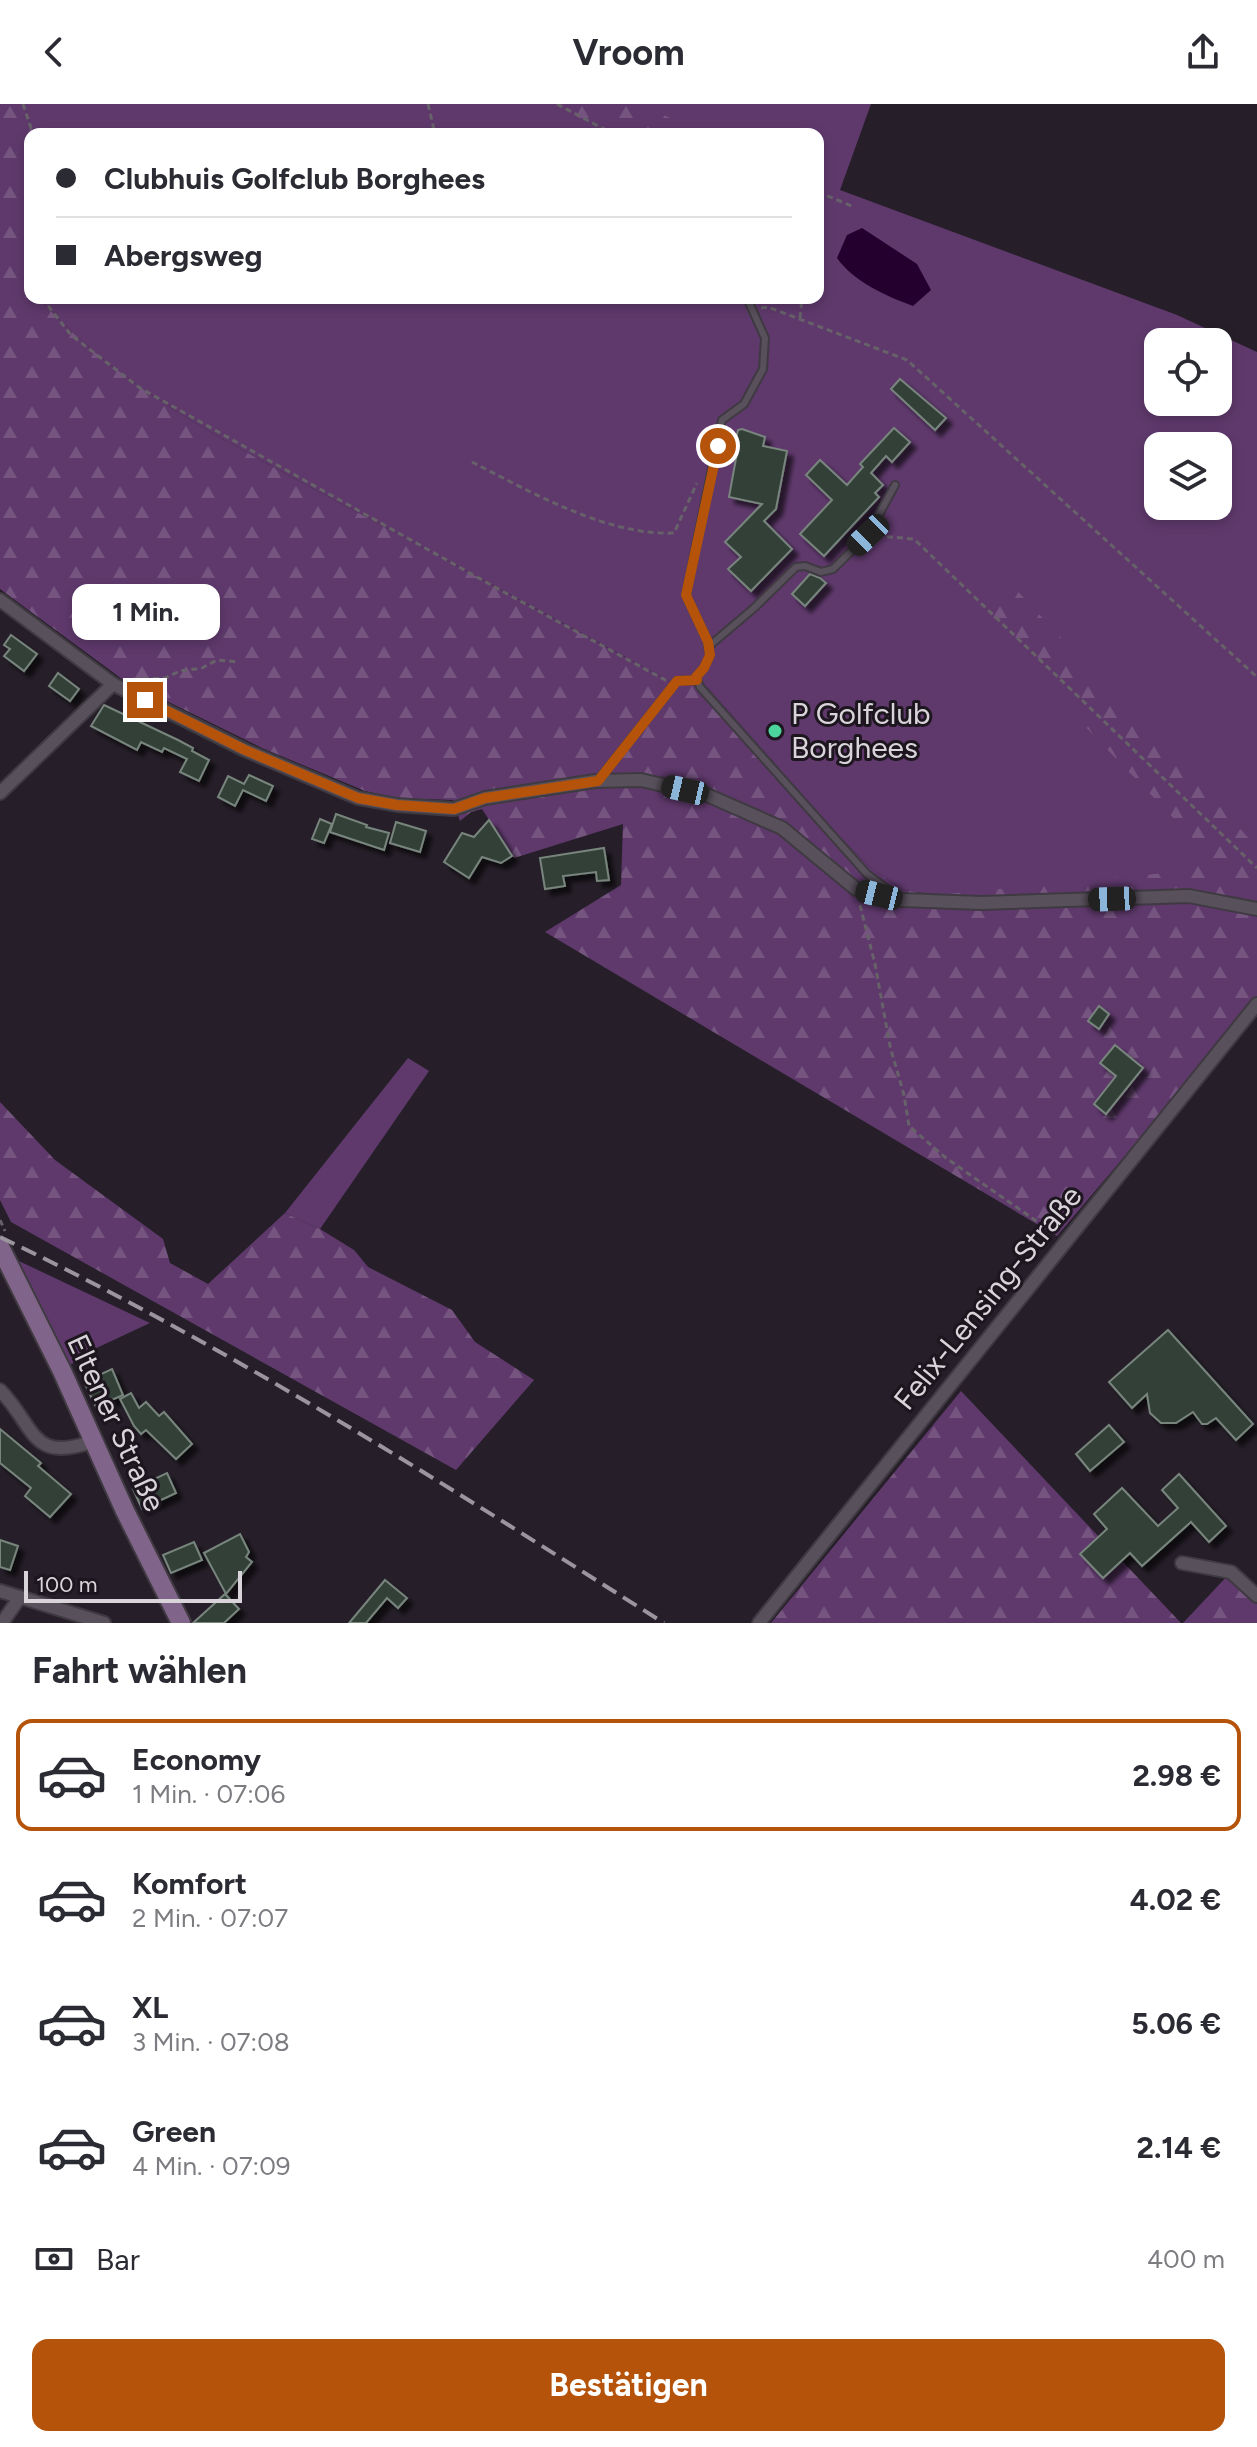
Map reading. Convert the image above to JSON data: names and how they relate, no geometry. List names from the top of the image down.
{
  "streets": {
    "main road": ["Eltener Straße"],
    "street": ["Felix-Lensing-Straße"]
  },
  "places": ["P Golfclub Borghees"],
  "scale_bar": "100 m",
  "page": {
    "header": "Vroom",
    "banner": ["Clubhuis Golfclub Borghees", "Abergsweg"],
    "bubble": "1 Min.",
    "scale": "100 m",
    "heading": "Fahrt wählen",
    "list": [
      {
        "name": "Economy",
        "note": "1 Min. · 07:06",
        "value": "2.98 €"
      },
      {
        "name": "Komfort",
        "note": "2 Min. · 07:07",
        "value": "4.02 €"
      },
      {
        "name": "XL",
        "note": "3 Min. · 07:08",
        "value": "5.06 €"
      },
      {
        "name": "Green",
        "note": "4 Min. · 07:09",
        "value": "2.14 €"
      }
    ],
    "pay": ["Bar", "400 m"],
    "buttons": "Bestätigen"
  }
}
